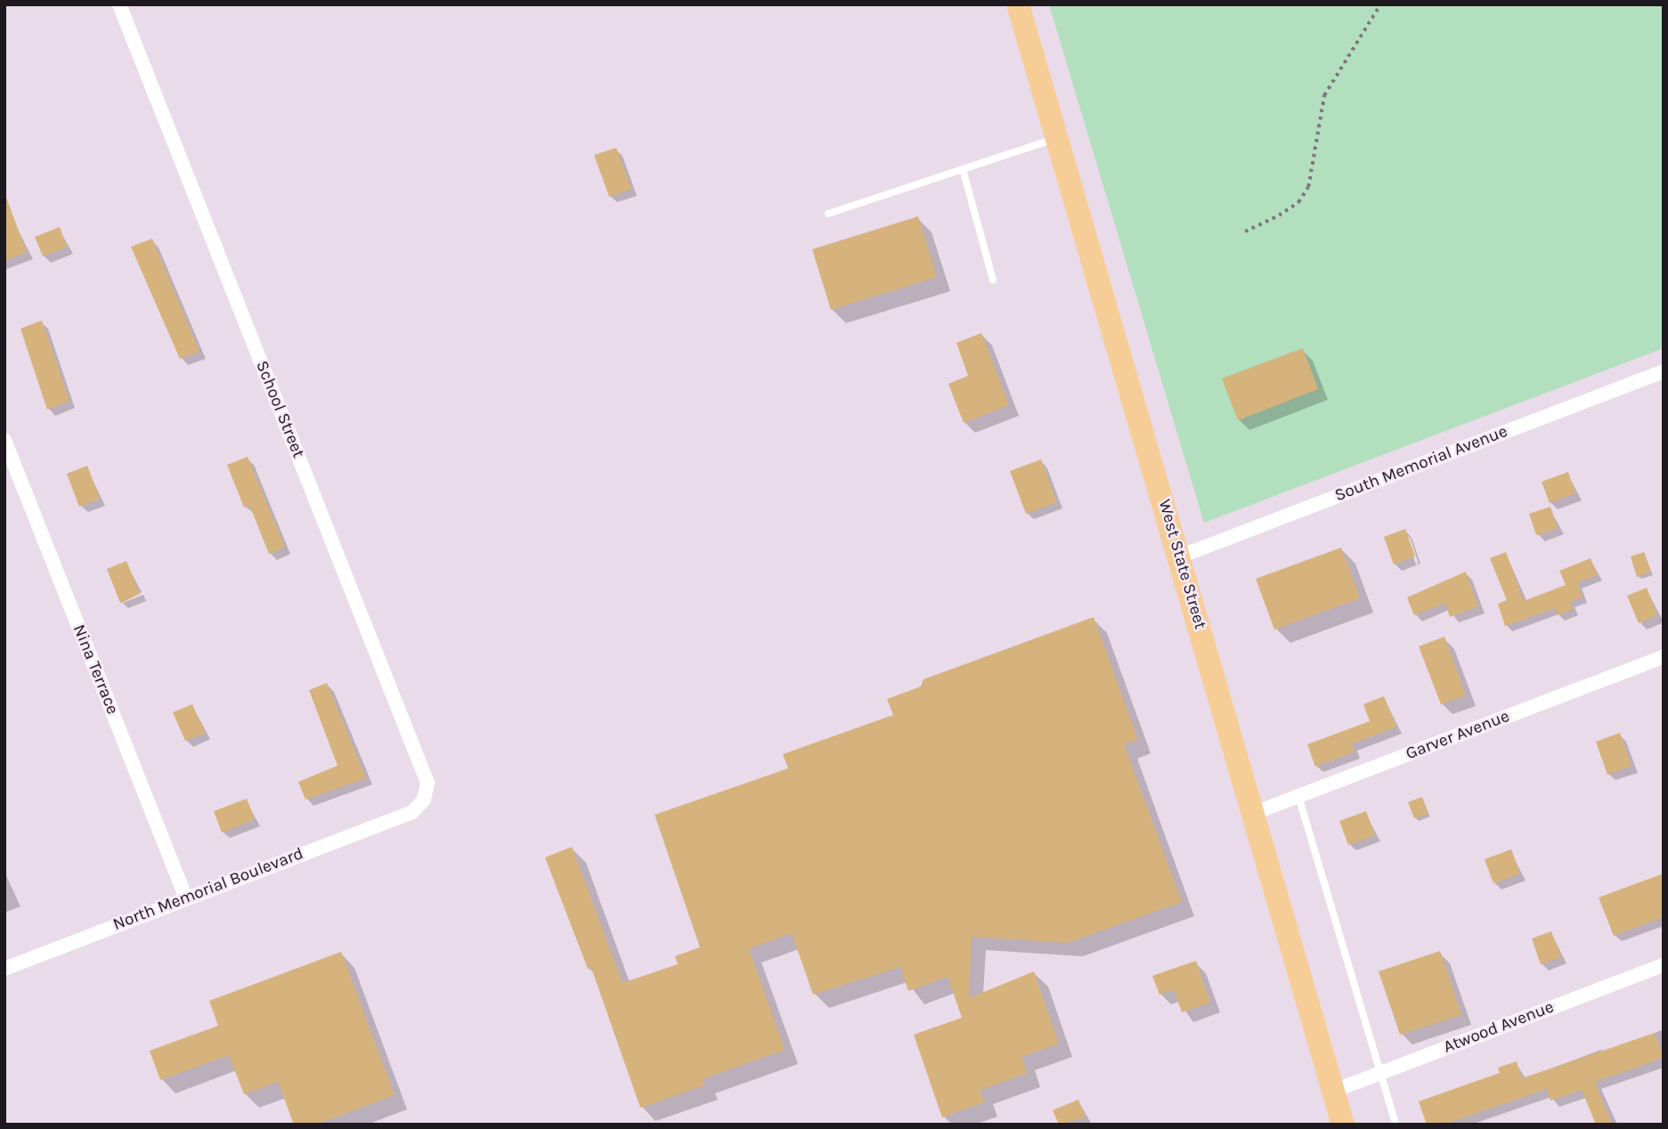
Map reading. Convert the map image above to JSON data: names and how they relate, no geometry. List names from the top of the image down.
{
  "streets": {
    "main road": ["West State Street"],
    "street": [
      "School Street",
      "South Memorial Avenue",
      "Nina Terrace",
      "Garver Avenue",
      "North Memorial Boulevard",
      "Atwood Avenue"
    ]
  },
  "crossings": [
    ["School Street", "North Memorial Boulevard"],
    ["South Memorial Avenue", "West State Street"],
    ["West State Street", "Garver Avenue"],
    ["West State Street", "Atwood Avenue"],
    ["Nina Terrace", "North Memorial Boulevard"]
  ]
}
